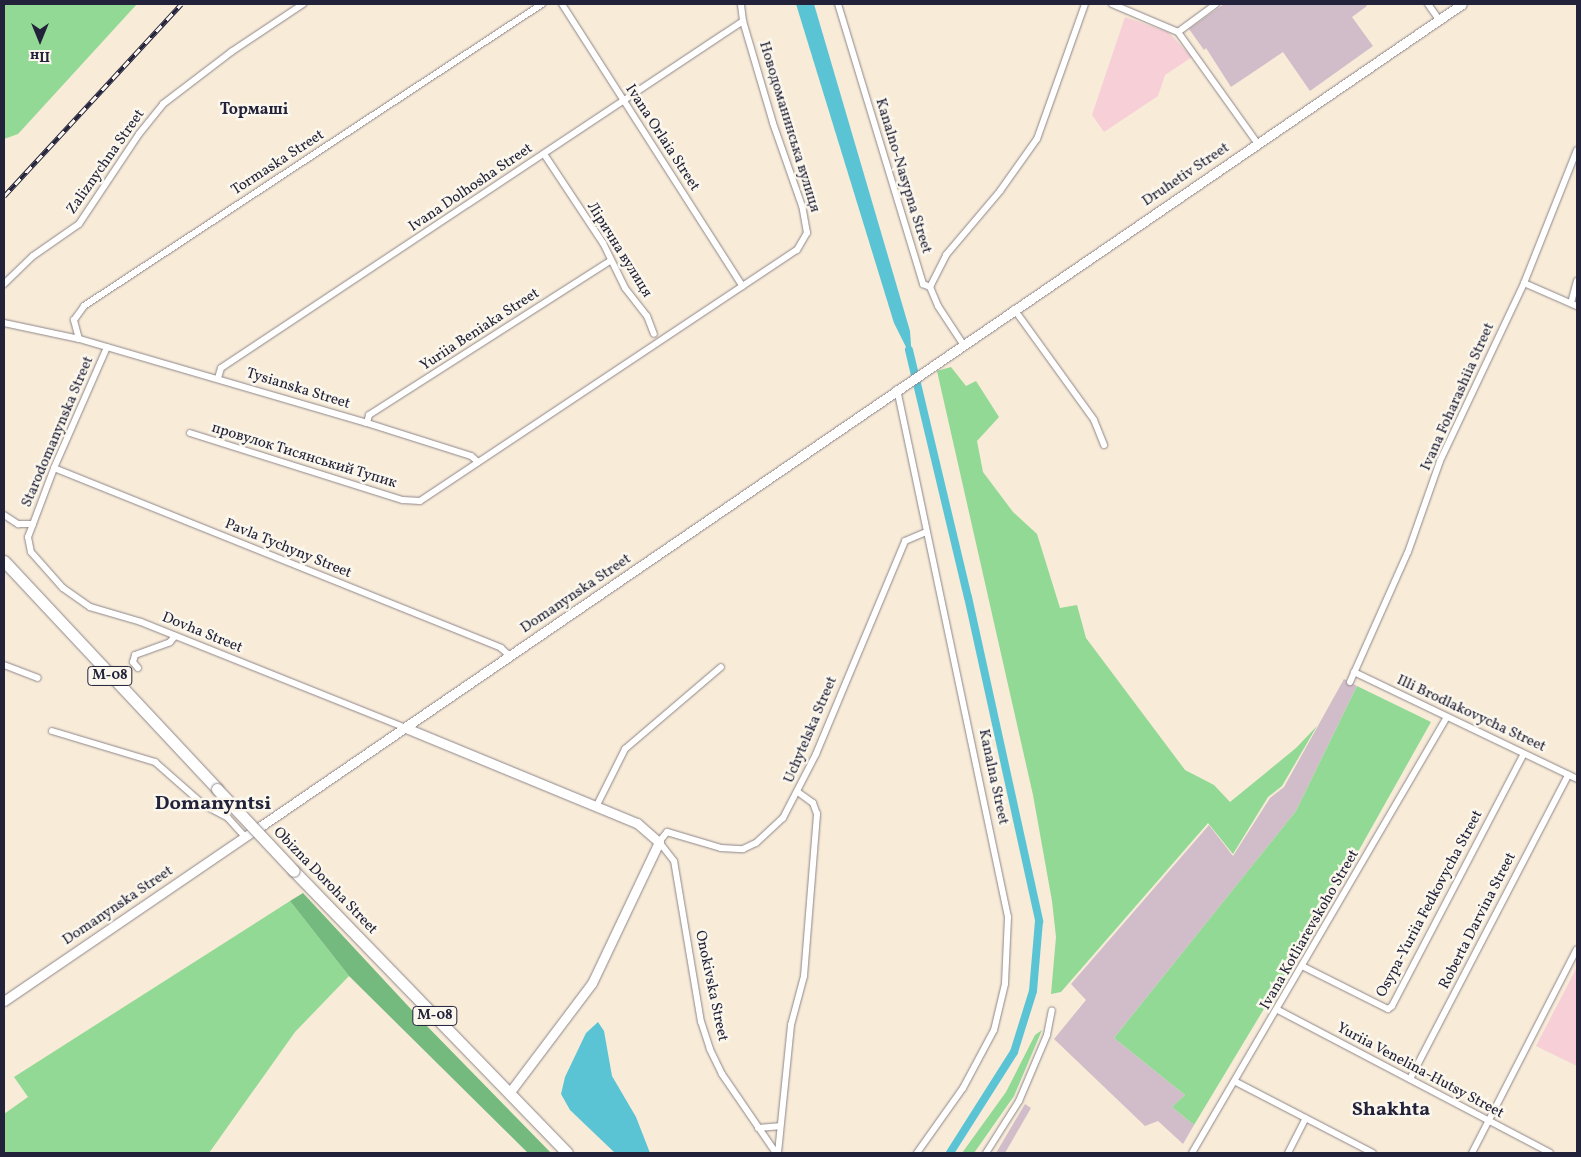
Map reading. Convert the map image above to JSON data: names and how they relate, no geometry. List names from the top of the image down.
{
  "streets": {
    "highway": ["М-08", "Obizna Doroha Street"],
    "main road": ["Druhetiv Street", "Domanynska Street", "Onokivska Street"],
    "street": [
      "Новодоманинська вулиця",
      "Ivana Orlaia Street",
      "Zaliznychna Street",
      "Tormaska Street",
      "Kanalno-Nasypna Street",
      "Ivana Dolhosha Street",
      "Лірична вулиця",
      "Yuriia Beniaka Street",
      "Tysianska Street",
      "Ivana Foharashiia Street",
      "Starodomanynska Street",
      "провулок Тисянський Тупик",
      "Pavla Tychyny Street",
      "Dovha Street",
      "Illi Brodlakovycha Street",
      "Uchytelska Street",
      "Kanalna Street",
      "Osypa-Yuriia Fedkovycha Street",
      "Roberta Darvina Street",
      "Ivana Kotliarevskoho Street",
      "Yuriia Venelina-Hutsy Street"
    ]
  },
  "crossings": [
    ["Новодоманинська вулиця", "Ivana Orlaia Street"],
    ["Новодоманинська вулиця", "Ivana Dolhosha Street"],
    ["Ivana Orlaia Street", "Ivana Dolhosha Street"],
    ["Druhetiv Street", "Kanalno-Nasypna Street"],
    ["Druhetiv Street", "Domanynska Street"],
    ["Ivana Dolhosha Street", "Лірична вулиця"],
    ["Ivana Dolhosha Street", "Tysianska Street"],
    ["Лірична вулиця", "Yuriia Beniaka Street"],
    ["Yuriia Beniaka Street", "Tysianska Street"],
    ["Tysianska Street", "Starodomanynska Street"],
    ["Tysianska Street", "провулок Тисянський Тупик"],
    ["Ivana Foharashiia Street", "Illi Brodlakovycha Street"],
    ["Starodomanynska Street", "Pavla Tychyny Street"],
    ["Starodomanynska Street", "Dovha Street"],
    ["Pavla Tychyny Street", "Domanynska Street"],
    ["Domanynska Street", "Dovha Street"],
    ["Domanynska Street", "Kanalna Street"],
    ["Domanynska Street", "Onokivska Street"],
    ["Dovha Street", "Onokivska Street"],
    ["Illi Brodlakovycha Street", "Osypa-Yuriia Fedkovycha Street"],
    ["Illi Brodlakovycha Street", "Roberta Darvina Street"],
    ["Illi Brodlakovycha Street", "Ivana Kotliarevskoho Street"],
    ["Uchytelska Street", "Kanalna Street"],
    ["Uchytelska Street", "Onokivska Street"],
    ["Osypa-Yuriia Fedkovycha Street", "Ivana Kotliarevskoho Street"],
    ["Roberta Darvina Street", "Yuriia Venelina-Hutsy Street"],
    ["Ivana Kotliarevskoho Street", "Yuriia Venelina-Hutsy Street"]
  ],
  "districts": ["Тормаші", "Domanyntsi", "Shakhta"],
  "north": "bottom"
}
